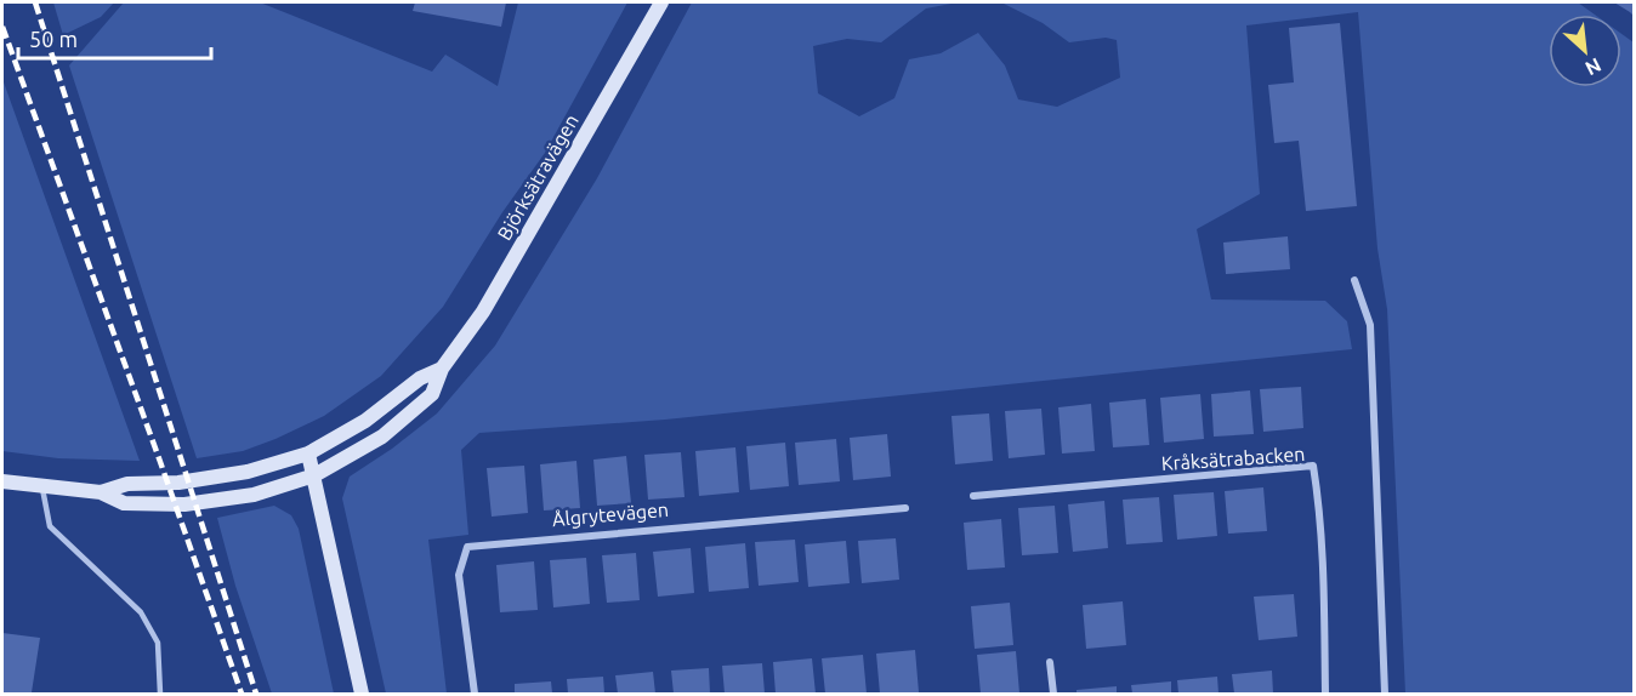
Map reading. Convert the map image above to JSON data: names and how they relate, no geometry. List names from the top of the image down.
{
  "streets": {
    "street": ["Björksätravägen", "Kråksätrabacken", "Ålgrytevägen"]
  },
  "scale_bar": "50 m",
  "north": "bottom right"
}
